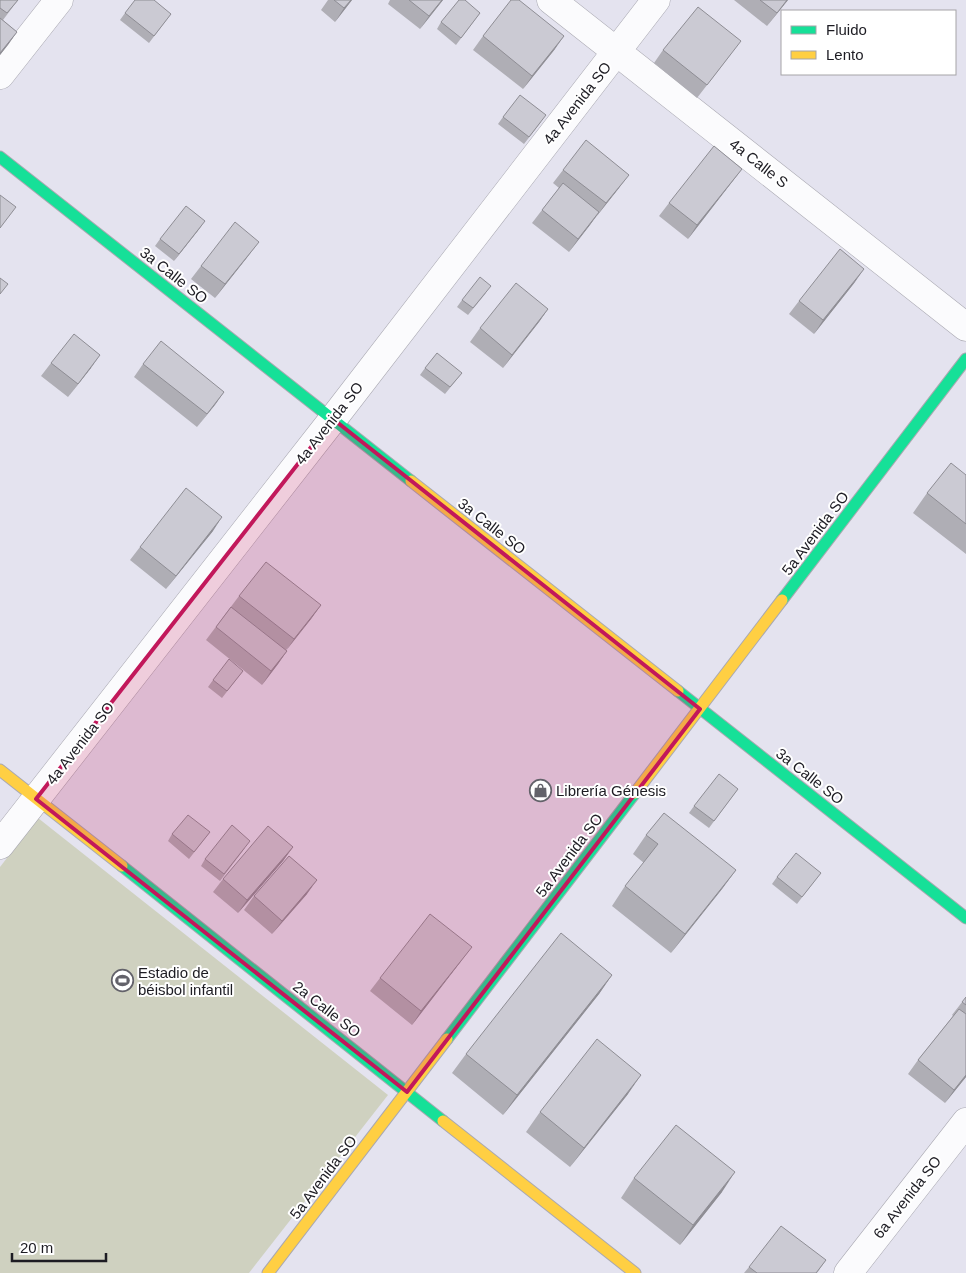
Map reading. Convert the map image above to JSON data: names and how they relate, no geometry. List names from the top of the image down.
{
  "streets": {
    "street": [
      "4a Avenida SO",
      "4a Calle S",
      "3a Calle SO",
      "5a Avenida SO",
      "2a Calle SO",
      "6a Avenida SO"
    ]
  },
  "crossings": [
    ["4a Avenida SO", "4a Calle S"],
    ["4a Avenida SO", "3a Calle SO"],
    ["4a Avenida SO", "2a Calle SO"],
    ["3a Calle SO", "5a Avenida SO"],
    ["5a Avenida SO", "2a Calle SO"]
  ],
  "places": {
    "shop": ["Librería Génesis"],
    "sports": ["Estadio de béisbol infantil"]
  },
  "legend": ["Fluido", "Lento"],
  "scale_bar": "20 m"
}
